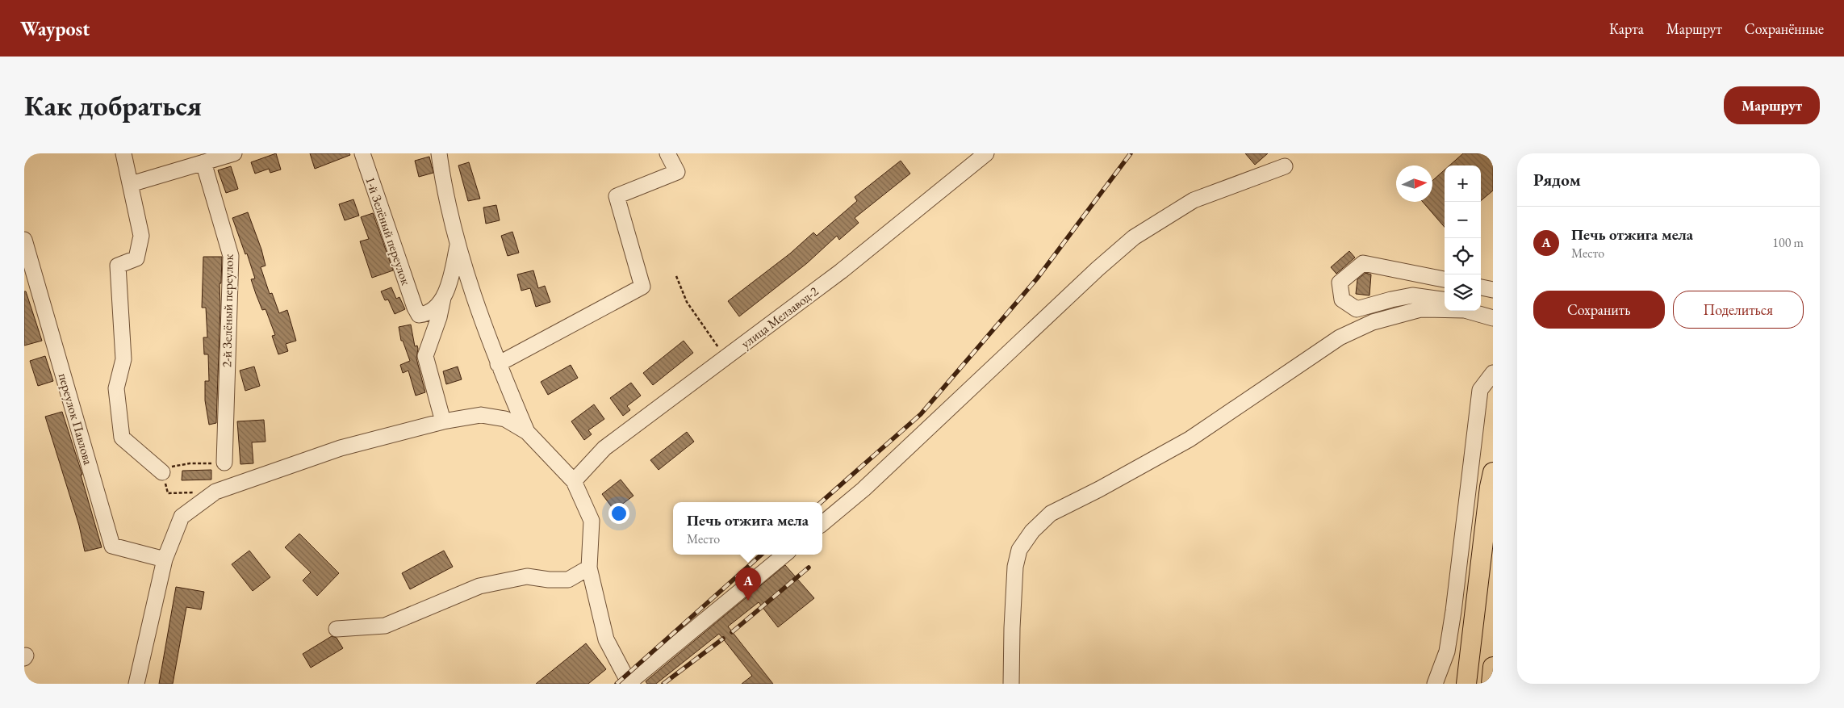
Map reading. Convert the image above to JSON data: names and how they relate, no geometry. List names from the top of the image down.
{
  "streets": {
    "street": [
      "1-й Зелёный переулок",
      "2-й Зелёный переулок",
      "улица Мелзавод-2",
      "переулок Павлова"
    ]
  },
  "north": "right",
  "page": {
    "header": "Waypost",
    "nav": ["Карта", "Маршрут", "Сохранённые"],
    "buttons": [
      "Маршрут",
      ["Сохранить", "Поделиться"]
    ],
    "title": "Как добраться",
    "heading": "Рядом",
    "map_buttons": ["+", "−"],
    "list": [
      {
        "mark": "A",
        "name": "Печь отжига мела",
        "note": "Место",
        "value": "100 m"
      }
    ],
    "popup": ["Печь отжига мела", "Место"],
    "pins": "A"
  }
}
